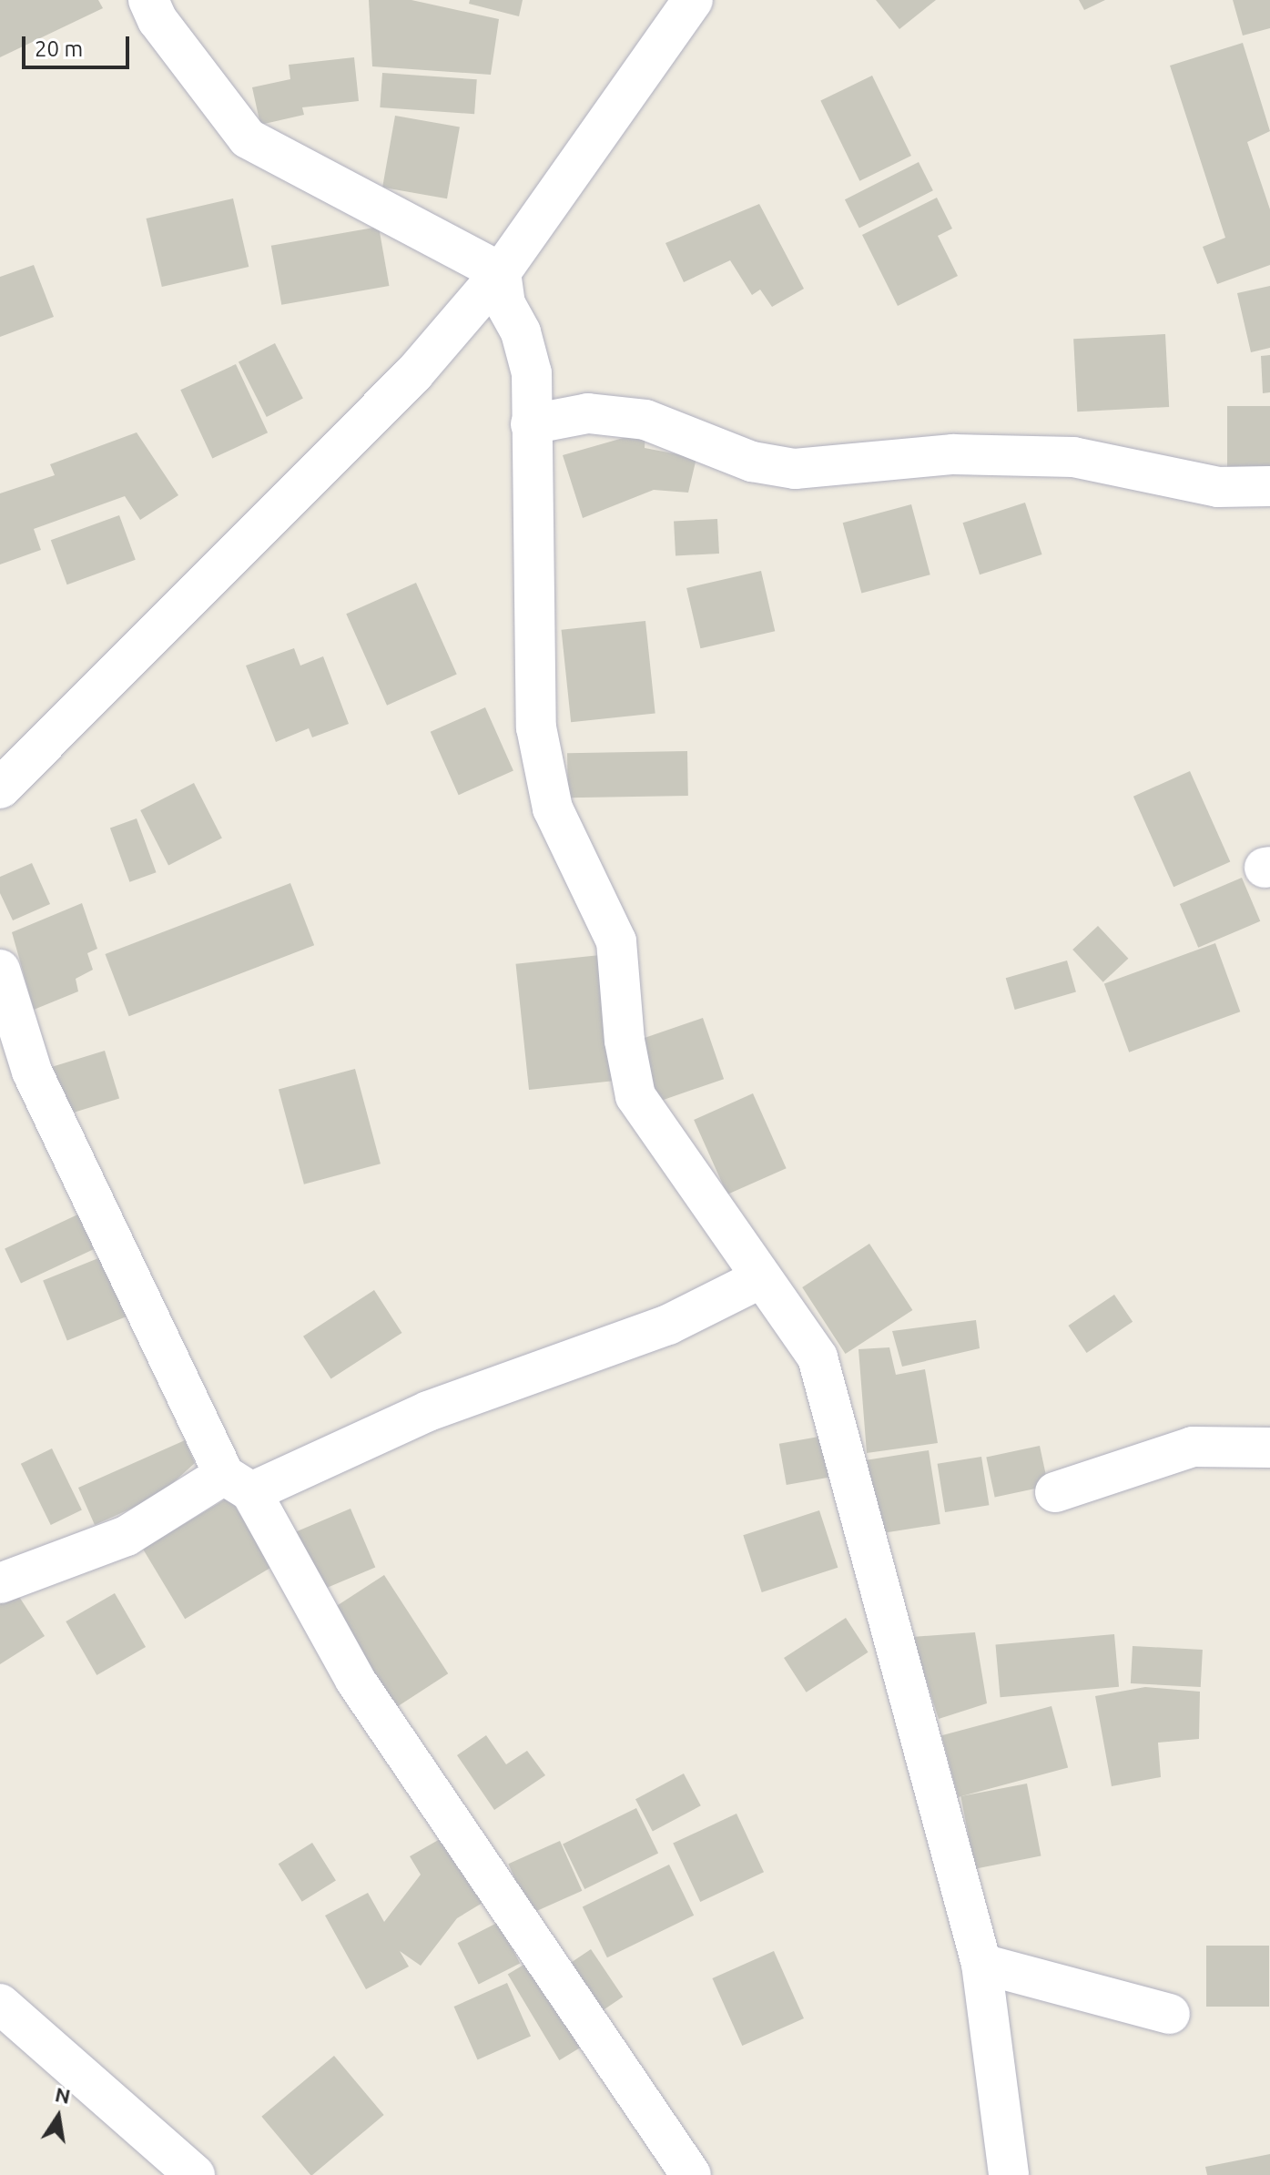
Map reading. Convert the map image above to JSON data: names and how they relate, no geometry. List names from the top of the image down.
{
  "scale_bar": "20 m",
  "north": "top"
}
